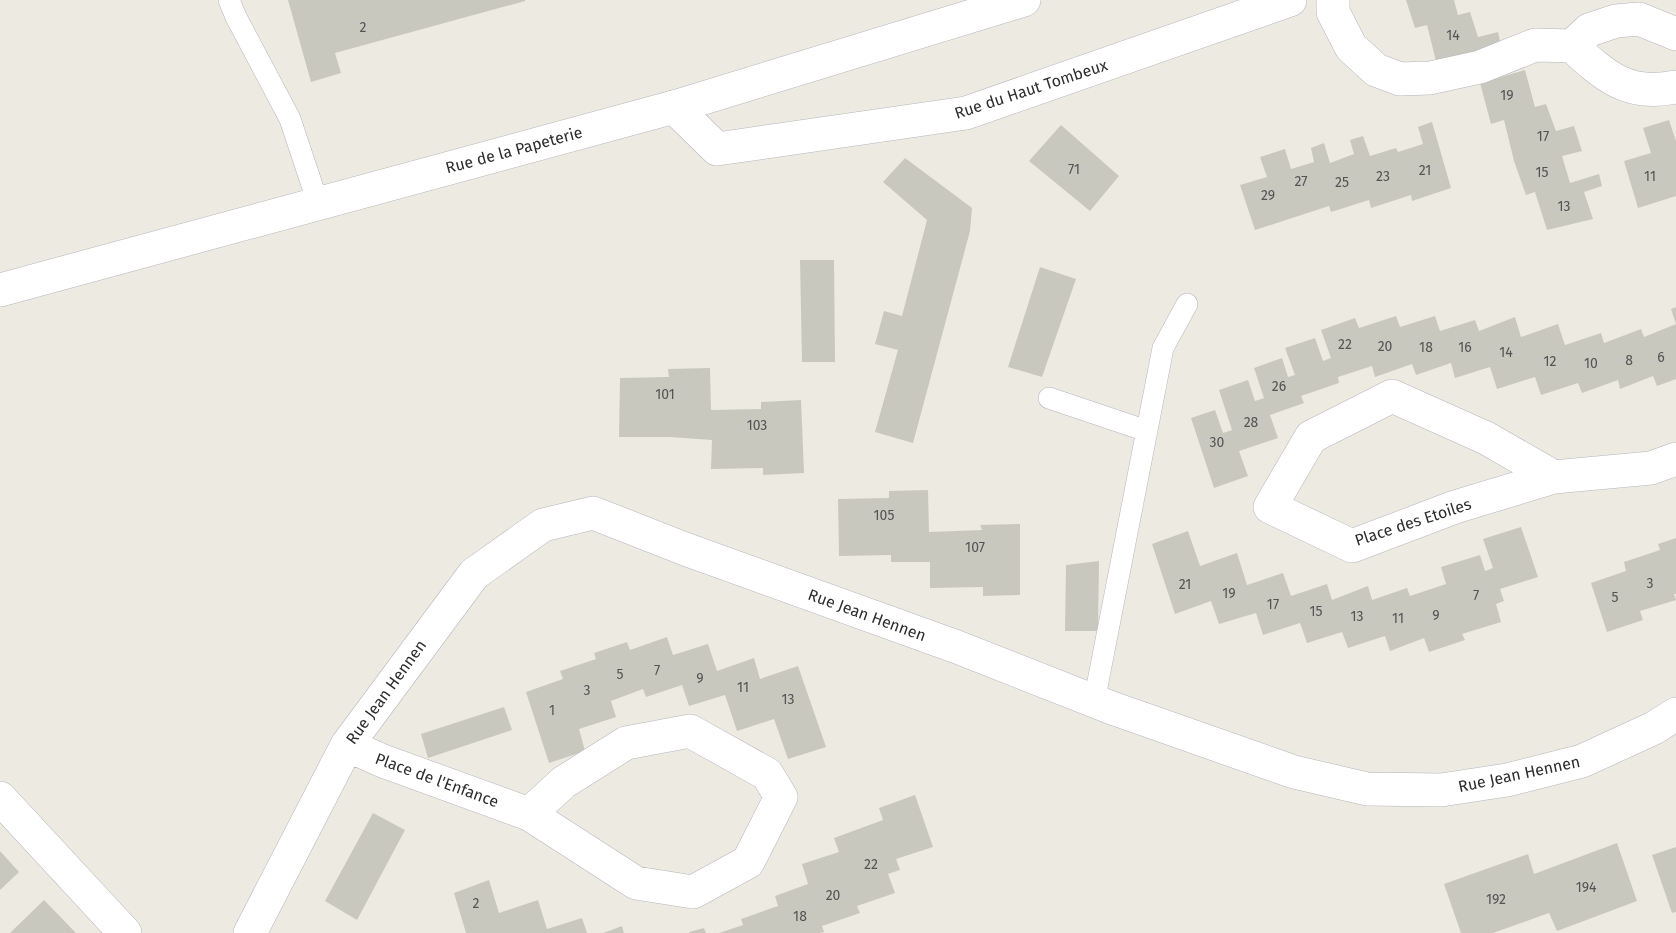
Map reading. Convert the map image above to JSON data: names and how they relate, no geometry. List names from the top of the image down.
{
  "streets": {
    "street": [
      "Rue du Haut Tombeux",
      "Rue de la Papeterie",
      "Place des Etoiles",
      "Rue Jean Hennen",
      "Place de l'Enfance"
    ]
  },
  "crossings": [
    ["Rue du Haut Tombeux", "Rue de la Papeterie"],
    ["Rue Jean Hennen", "Place de l'Enfance"]
  ],
  "house_numbers": [
    "2",
    "14",
    "19",
    "17",
    "71",
    "21",
    "15",
    "23",
    "11",
    "27",
    "25",
    "29",
    "13",
    "22",
    "20",
    "18",
    "16",
    "14",
    "6",
    "8",
    "12",
    "10",
    "26",
    "101",
    "28",
    "103",
    "30",
    "105",
    "107",
    "3",
    "21",
    "19",
    "7",
    "5",
    "17",
    "15",
    "9",
    "13",
    "11",
    "7",
    "5",
    "9",
    "11",
    "3",
    "13",
    "1",
    "22",
    "194",
    "20",
    "192",
    "2",
    "18"
  ]
}
